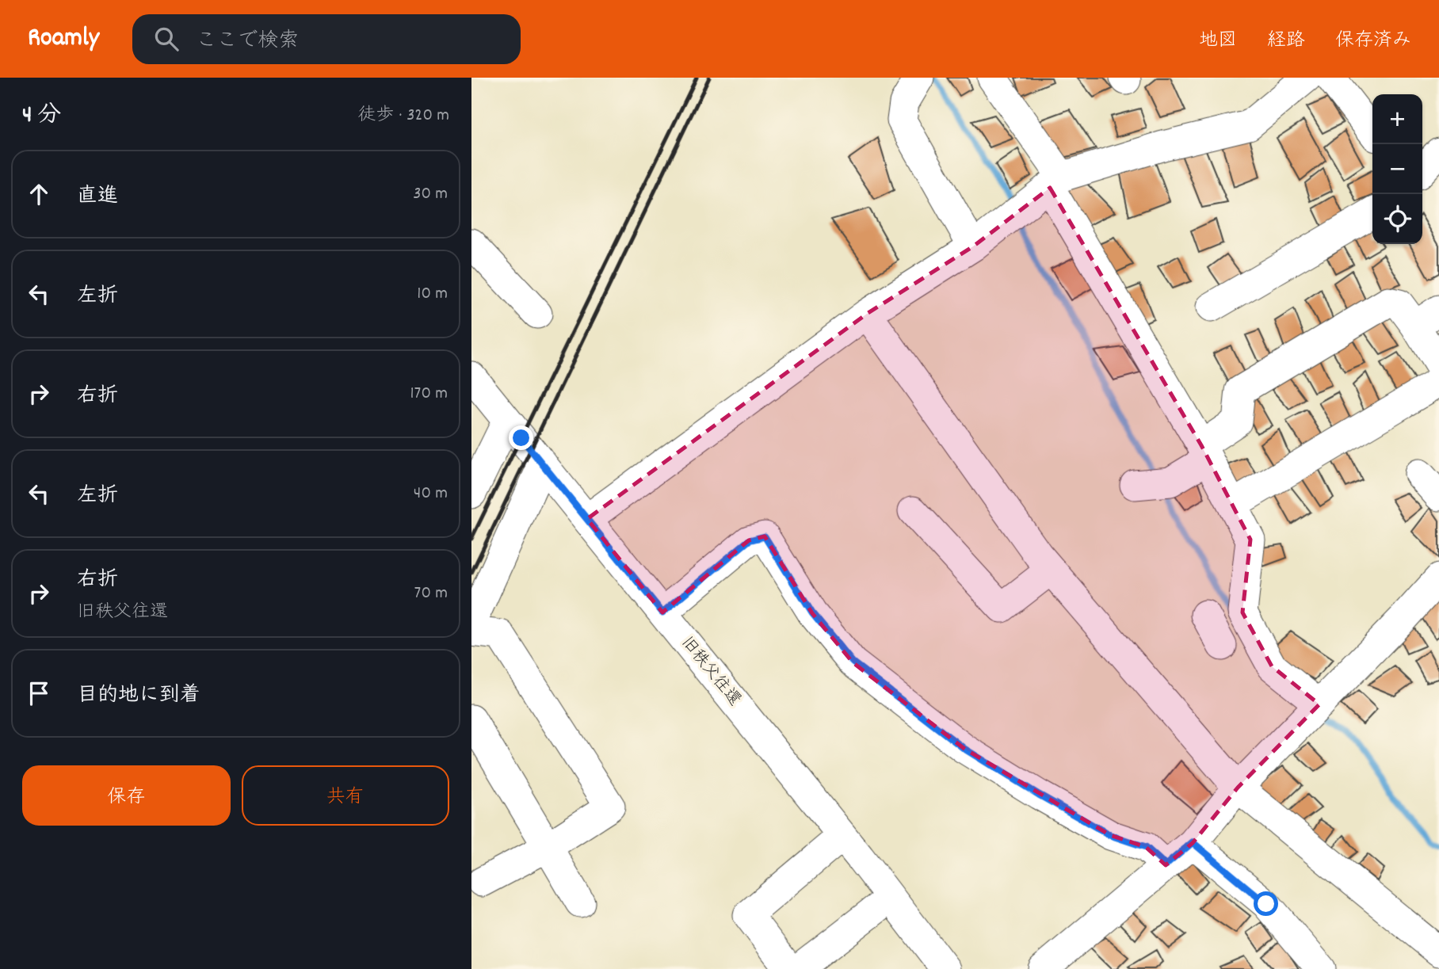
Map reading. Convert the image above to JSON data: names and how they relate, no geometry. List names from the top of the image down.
{
  "streets": {
    "street": ["旧秩父往還"]
  },
  "page": {
    "header": "Roamly",
    "search": "ここで検索",
    "nav": ["地図", "経路", "保存済み"],
    "heading": ["4 分", "徒歩 · 320 m"],
    "map_buttons": ["+", "−"],
    "list": [
      ["直進", "30 m"],
      ["左折", "10 m"],
      ["右折", "170 m"],
      ["左折", "40 m"],
      ["右折", "旧秩父往還", "70 m"],
      "目的地に到着"
    ],
    "buttons": ["保存", "共有"]
  }
}
